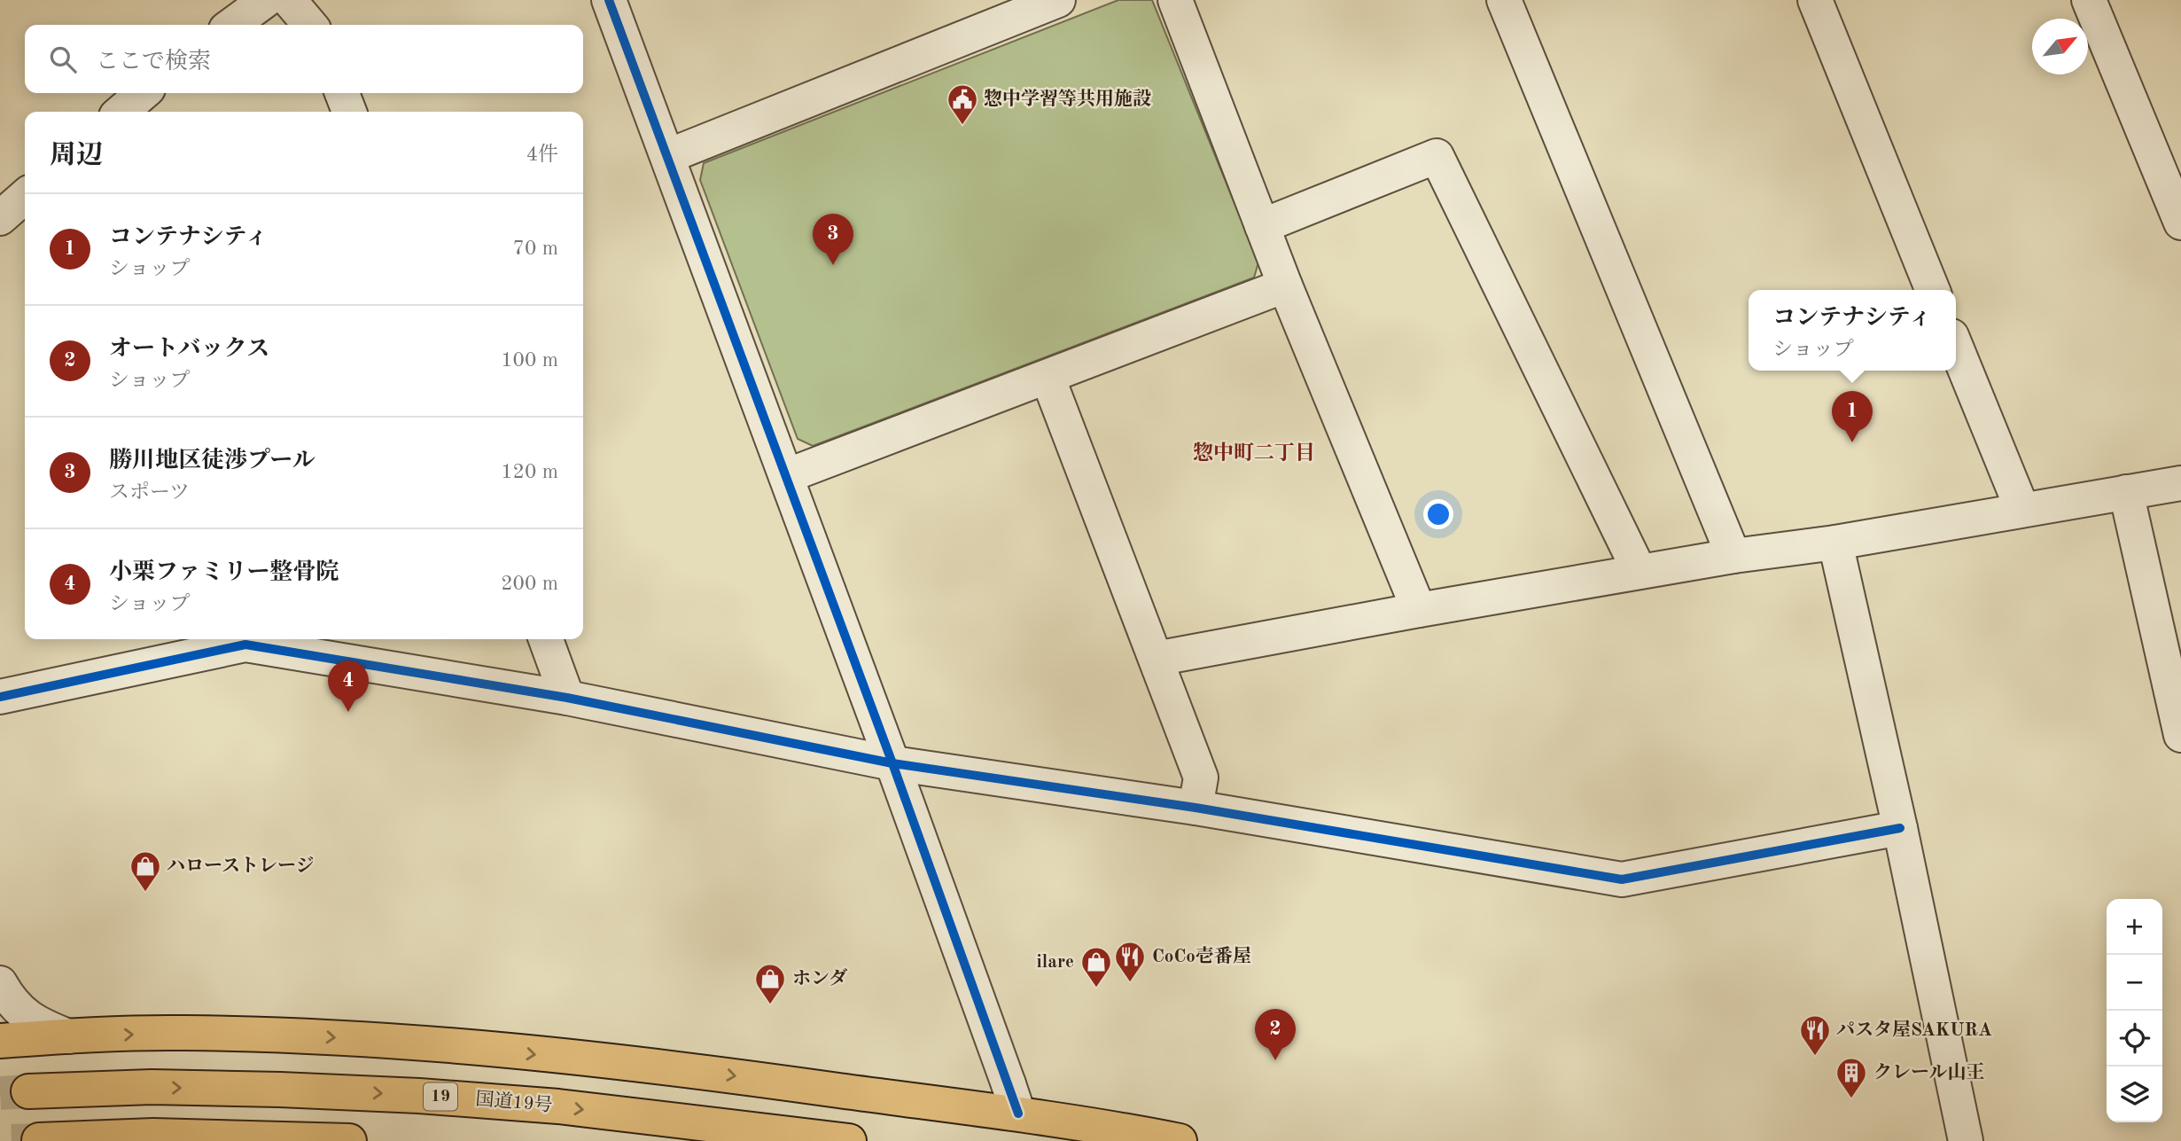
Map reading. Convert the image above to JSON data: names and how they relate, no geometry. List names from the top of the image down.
{
  "streets": {
    "highway": ["19", "国道19号"]
  },
  "districts": ["惣中町二丁目"],
  "places": {
    "public building": ["惣中学習等共用施設"],
    "shop": ["ハローストレージ", "ilare", "ホンダ"],
    "restaurant": ["CoCo壱番屋", "パスタ屋SAKURA"],
    "building": ["クレール山王"]
  },
  "north": "top right",
  "page": {
    "search": "ここで検索",
    "heading": ["周辺", "4件"],
    "list": [
      {
        "mark": "1",
        "name": "コンテナシティ",
        "note": "ショップ",
        "value": "70 m"
      },
      {
        "mark": "2",
        "name": "オートバックス",
        "note": "ショップ",
        "value": "100 m"
      },
      {
        "mark": "3",
        "name": "勝川地区徒渉プール",
        "note": "スポーツ",
        "value": "120 m"
      },
      {
        "mark": "4",
        "name": "小栗ファミリー整骨院",
        "note": "ショップ",
        "value": "200 m"
      }
    ],
    "pins": [
      "3",
      "1",
      "4",
      "2"
    ],
    "popup": ["コンテナシティ", "ショップ"],
    "map_buttons": ["+", "−"]
  }
}
